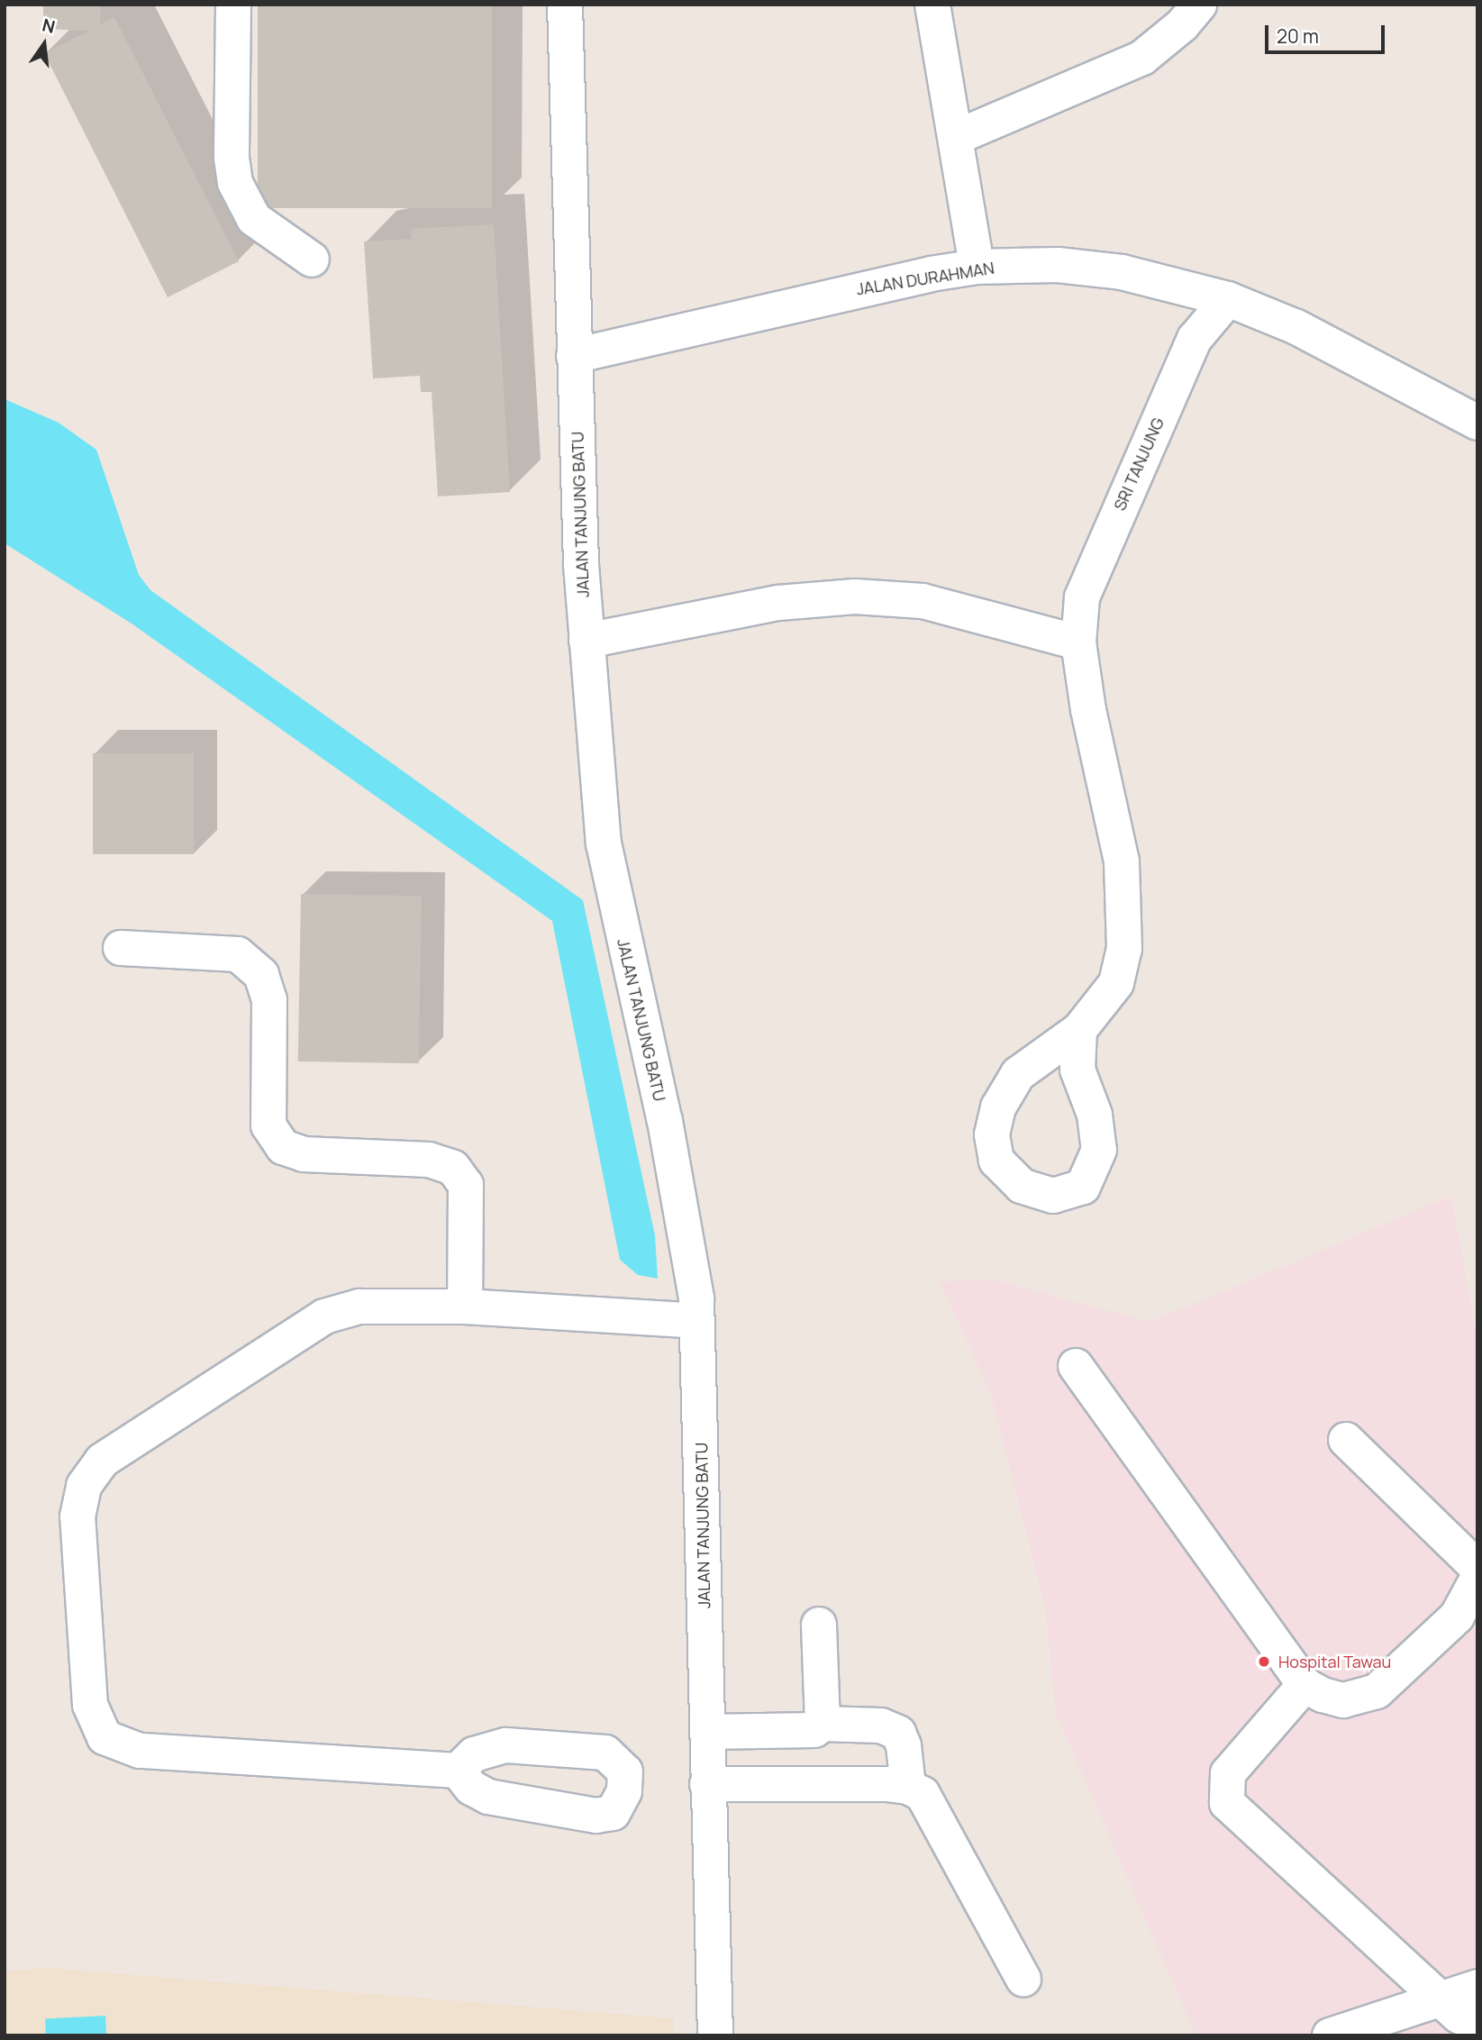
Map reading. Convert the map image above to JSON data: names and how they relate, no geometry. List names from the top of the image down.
{
  "streets": {
    "street": ["JALAN DURAHMAN", "SRI TANJUNG", "JALAN TANJUNG BATU"]
  },
  "crossings": [
    ["JALAN DURAHMAN", "SRI TANJUNG"],
    ["JALAN DURAHMAN", "JALAN TANJUNG BATU"]
  ],
  "places": ["Hospital Tawau"],
  "scale_bar": "20 m",
  "north": "top"
}
